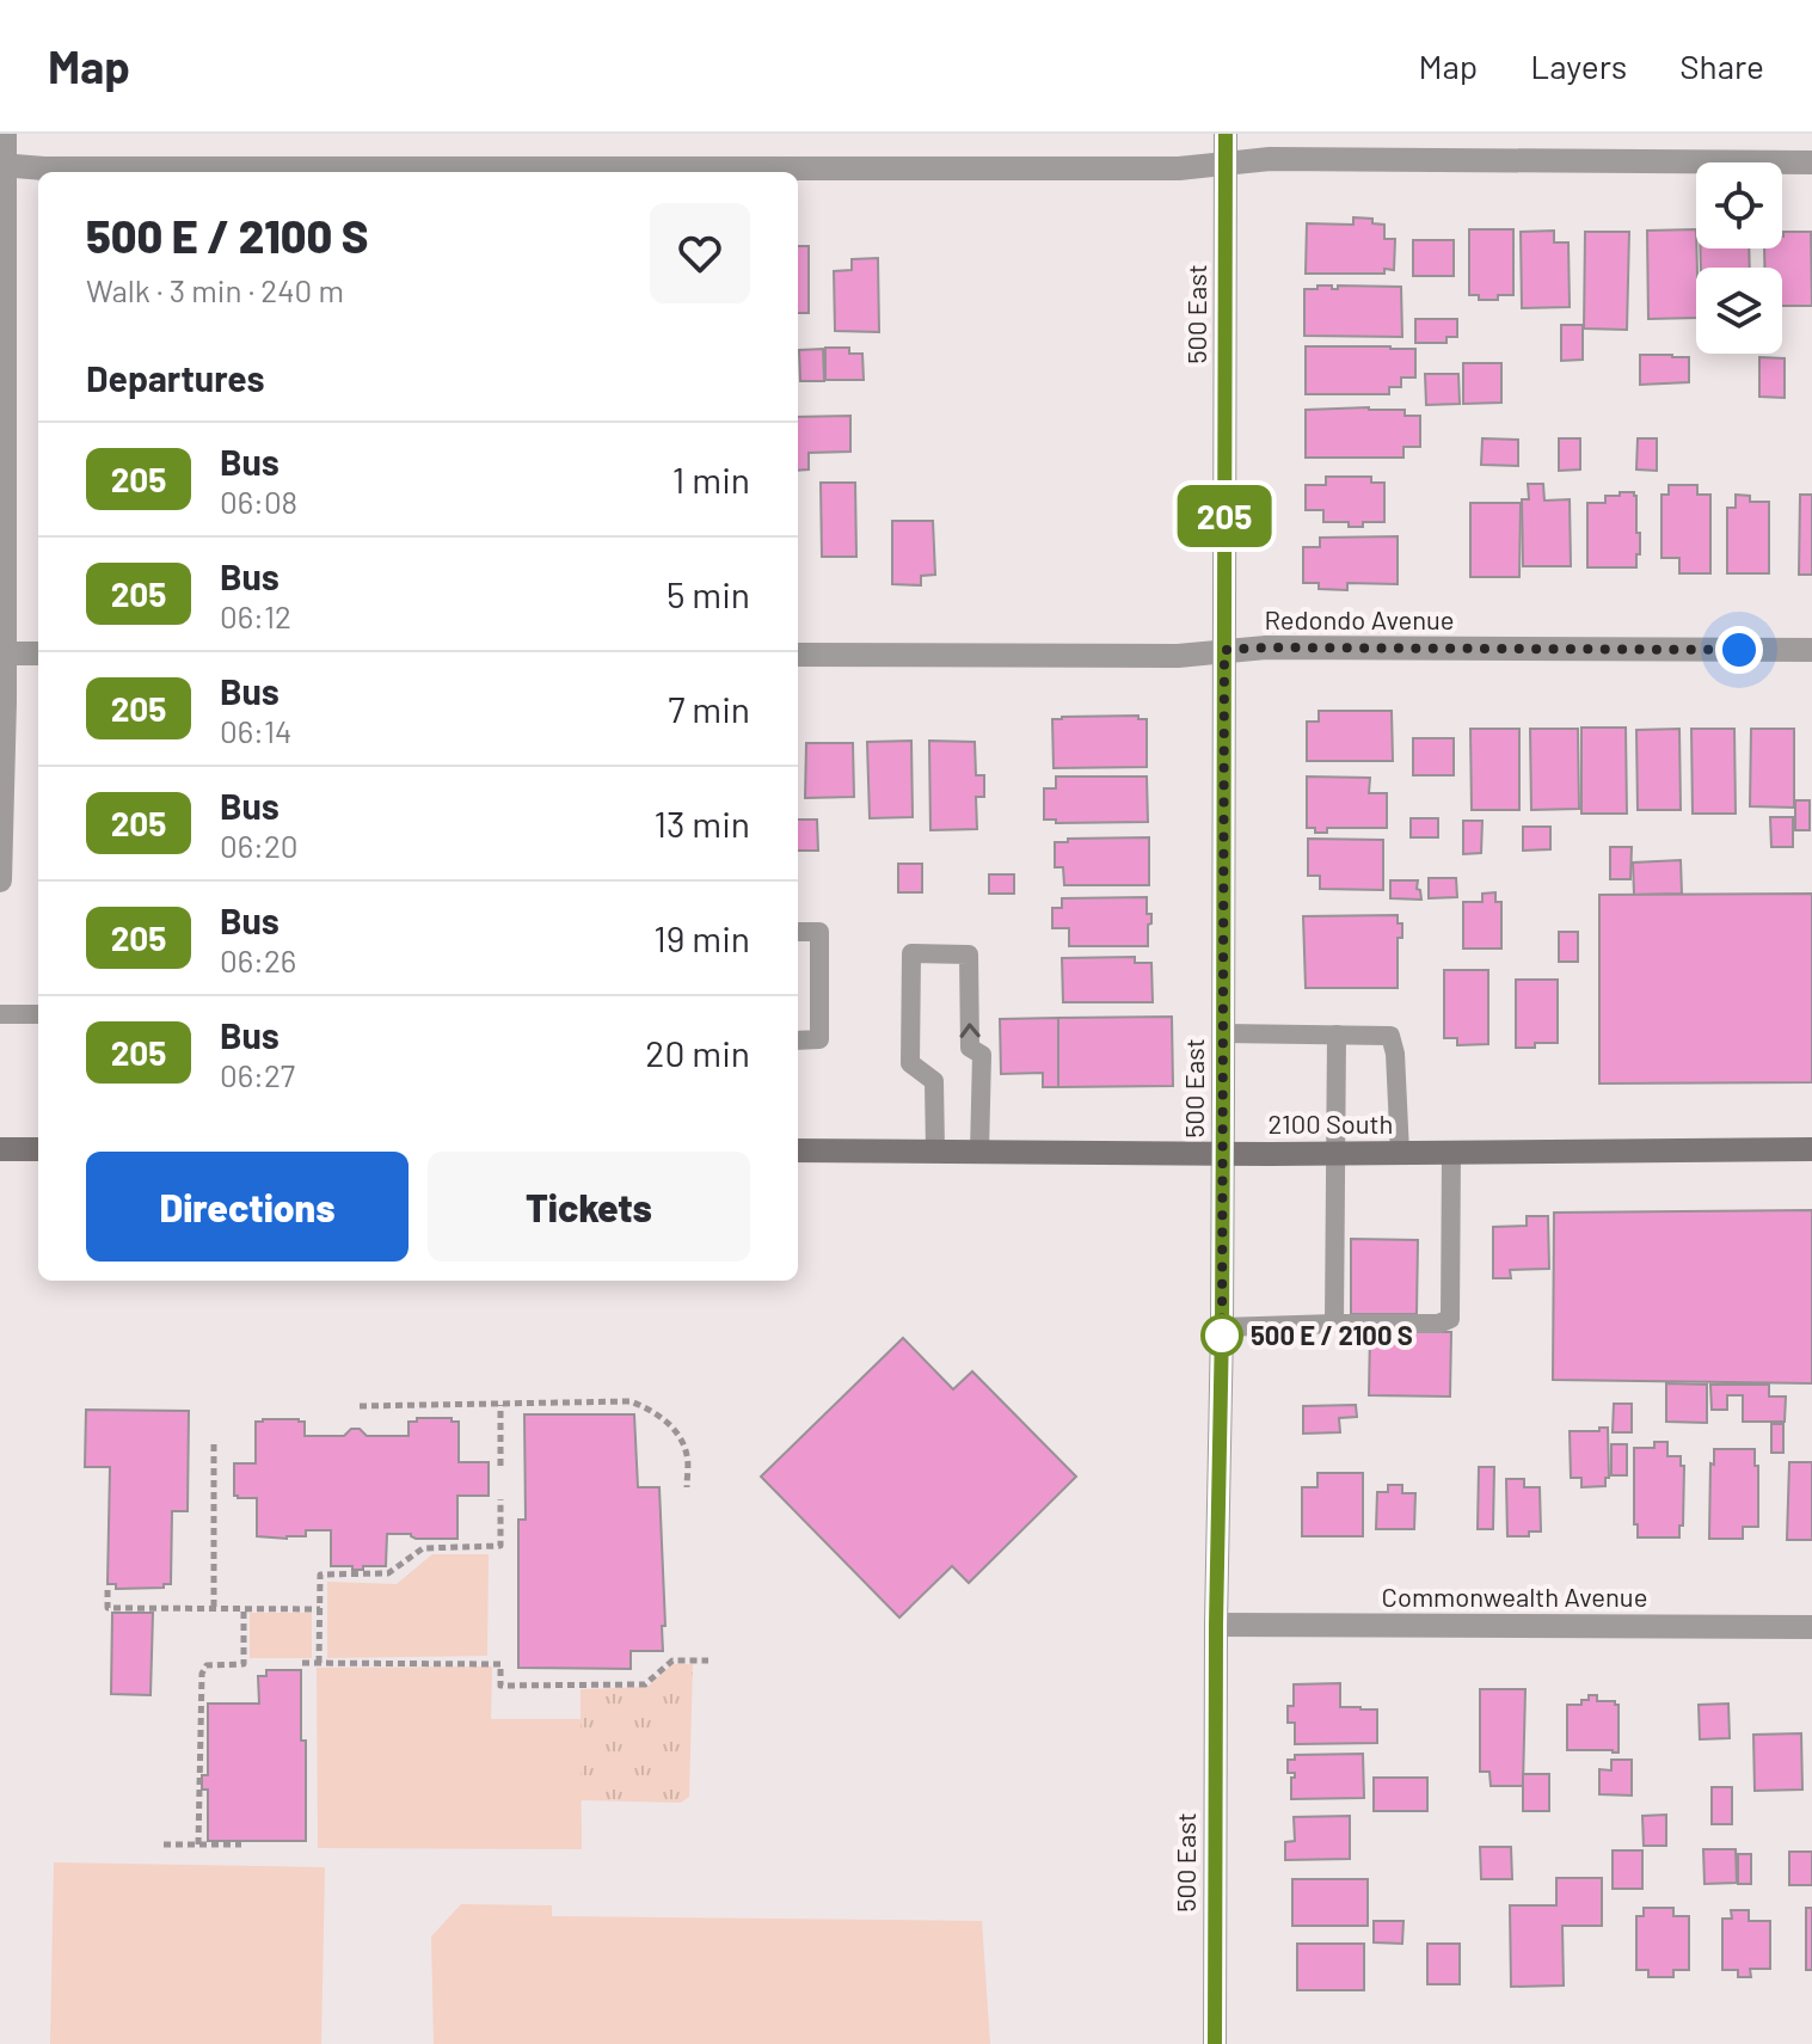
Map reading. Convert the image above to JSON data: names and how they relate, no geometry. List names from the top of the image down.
{
  "streets": {
    "main road": ["2100 South"],
    "street": ["500 East", "Redondo Avenue", "Commonwealth Avenue"]
  },
  "crossings": [
    ["500 East", "Redondo Avenue"],
    ["500 East", "2100 South"],
    ["500 East", "Commonwealth Avenue"]
  ],
  "places": ["500 E / 2100 S"],
  "lines": ["bus line 205"],
  "page": {
    "header": "Map",
    "nav": ["Map", "Layers", "Share"],
    "on_map": "205",
    "heading": [
      ["500 E / 2100 S", "Walk · 3 min · 240 m"],
      "Departures"
    ],
    "list": [
      {
        "mark": "205",
        "name": "Bus",
        "note": "06:08",
        "value": "1 min"
      },
      {
        "mark": "205",
        "name": "Bus",
        "note": "06:12",
        "value": "5 min"
      },
      {
        "mark": "205",
        "name": "Bus",
        "note": "06:14",
        "value": "7 min"
      },
      {
        "mark": "205",
        "name": "Bus",
        "note": "06:20",
        "value": "13 min"
      },
      {
        "mark": "205",
        "name": "Bus",
        "note": "06:26",
        "value": "19 min"
      },
      {
        "mark": "205",
        "name": "Bus",
        "note": "06:27",
        "value": "20 min"
      }
    ],
    "buttons": ["Directions", "Tickets"]
  }
}
